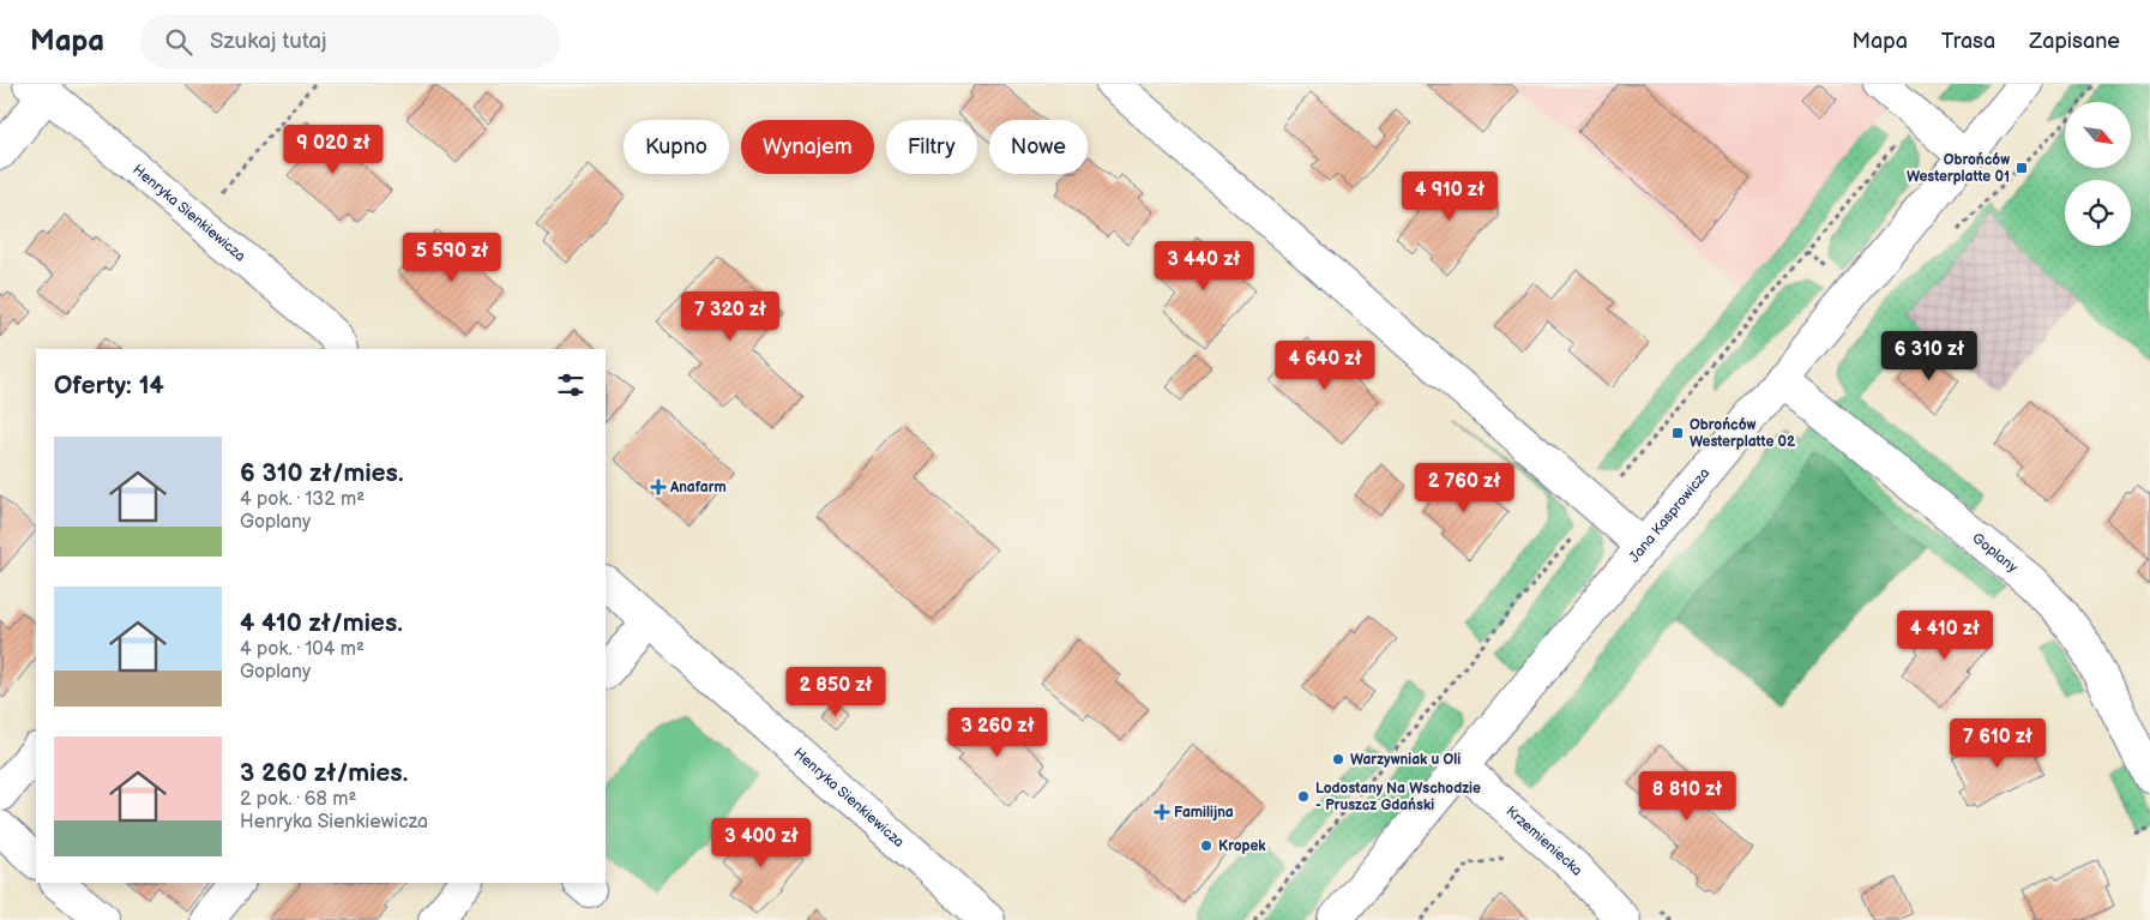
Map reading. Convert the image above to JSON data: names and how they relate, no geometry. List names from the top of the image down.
{
  "streets": {
    "street": [
      "Henryka Sienkiewicza",
      "Jana Kasprowicza",
      "Goplany",
      "Krzemieniecka"
    ]
  },
  "crossings": [
    ["Jana Kasprowicza", "Goplany"],
    ["Jana Kasprowicza", "Krzemieniecka"]
  ],
  "places": {
    "transit": ["Obrońców Westerplatte 01", "Obrońców Westerplatte 02"],
    "health": ["Anafarm", "Familijna"],
    "other": ["Warzywniak u Oli", "Lodostany Na Wschodzie - Pruszcz Gdański", "Kropek"]
  },
  "north": "bottom right",
  "page": {
    "header": "Mapa",
    "search": "Szukaj tutaj",
    "nav": ["Mapa", "Trasa", "Zapisane"],
    "chip": [
      "Kupno",
      "Wynajem",
      "Filtry",
      "Nowe"
    ],
    "price": [
      "9 020 zł",
      "4 910 zł",
      "5 590 zł",
      "3 440 zł",
      "7 320 zł",
      "6 310 zł",
      "4 640 zł",
      "2 760 zł",
      "4 410 zł",
      "2 850 zł",
      "3 260 zł",
      "7 610 zł",
      "8 810 zł",
      "3 400 zł"
    ],
    "heading": "Oferty: 14",
    "list": [
      {
        "name": "6 310 zł/mies.",
        "note": "4 pok. · 132 m² · Goplany"
      },
      {
        "name": "4 410 zł/mies.",
        "note": "4 pok. · 104 m² · Goplany"
      },
      {
        "name": "3 260 zł/mies.",
        "note": "2 pok. · 68 m² · Henryka Sienkiewicza"
      }
    ]
  }
}
